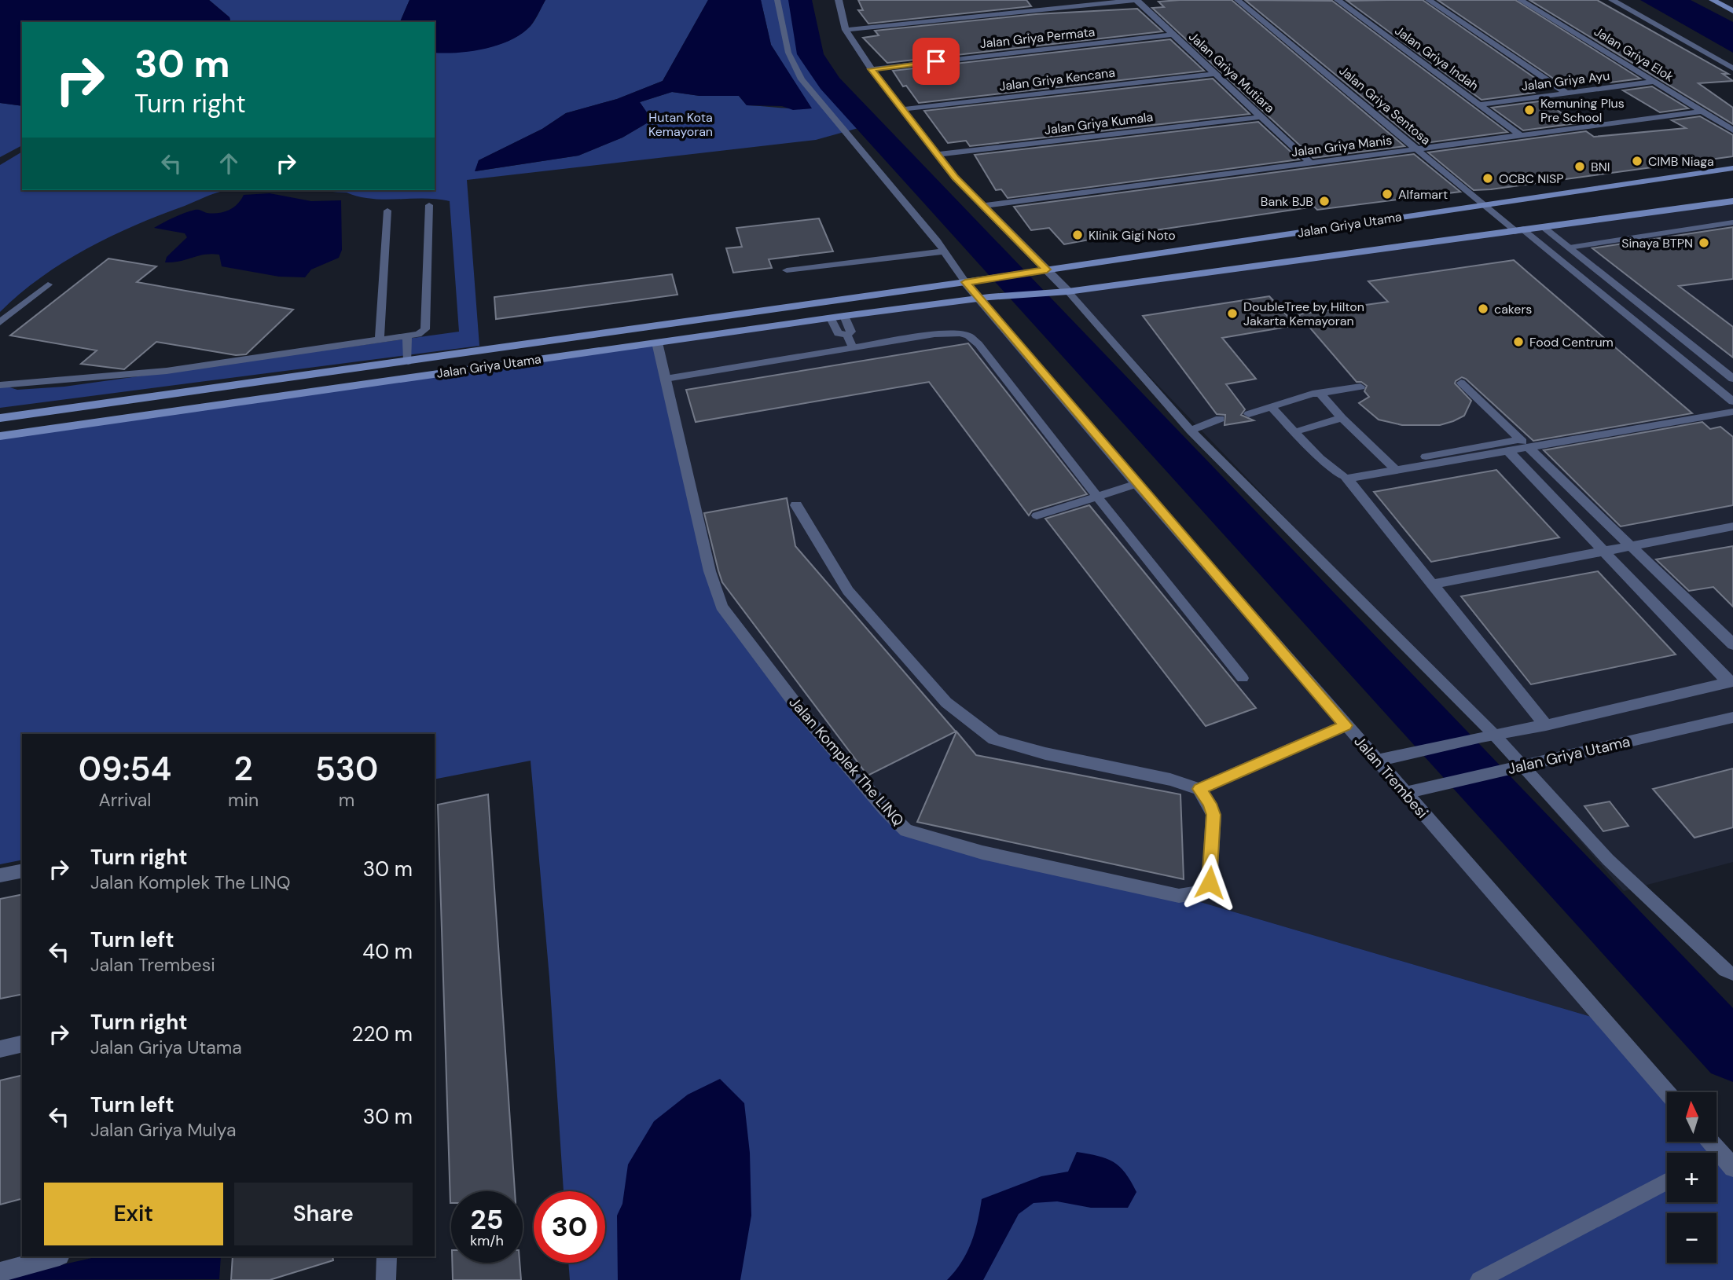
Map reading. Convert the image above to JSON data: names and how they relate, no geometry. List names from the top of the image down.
{
  "streets": {
    "main road": ["Jalan Griya Utama"],
    "street": [
      "Jalan Griya Permata",
      "Jalan Griya Elok",
      "Jalan Griya Indah",
      "Jalan Griya Mutiara",
      "Jalan Griya Kencana",
      "Jalan Griya Ayu",
      "Jalan Griya Sentosa",
      "Jalan Griya Kumala",
      "Jalan Griya Manis",
      "Jalan Komplek The LINQ",
      "Jalan Trembesi"
    ]
  },
  "crossings": [
    ["Jalan Griya Permata", "Jalan Griya Mutiara"],
    ["Jalan Griya Elok", "Jalan Griya Ayu"],
    ["Jalan Griya Elok", "Jalan Griya Manis"],
    ["Jalan Griya Indah", "Jalan Griya Ayu"],
    ["Jalan Griya Indah", "Jalan Griya Manis"],
    ["Jalan Griya Mutiara", "Jalan Griya Kencana"],
    ["Jalan Griya Mutiara", "Jalan Griya Kumala"],
    ["Jalan Griya Mutiara", "Jalan Griya Manis"],
    ["Jalan Griya Sentosa", "Jalan Griya Manis"],
    ["Jalan Griya Sentosa", "Jalan Griya Utama"],
    ["Jalan Griya Utama", "Jalan Komplek The LINQ"],
    ["Jalan Griya Utama", "Jalan Trembesi"]
  ],
  "parks": ["Hutan Kota Kemayoran"],
  "places": [
    "Kemuning Plus Pre School",
    "CIMB Niaga",
    "BNI",
    "OCBC NISP",
    "Alfamart",
    "Bank BJB",
    "Klinik Gigi Noto",
    "Sinaya BTPN",
    "cakers",
    "DoubleTree by Hilton Jakarta Kemayoran",
    "Food Centrum"
  ],
  "north": "top",
  "page": {
    "turn": ["30 m", "Turn right"],
    "eta": [
      "09:54",
      "Arrival",
      "2",
      "min",
      "530",
      "m"
    ],
    "list": [
      {
        "name": "Turn right",
        "note": "Jalan Komplek The LINQ",
        "value": "30 m"
      },
      {
        "name": "Turn left",
        "note": "Jalan Trembesi",
        "value": "40 m"
      },
      {
        "name": "Turn right",
        "note": "Jalan Griya Utama",
        "value": "220 m"
      },
      {
        "name": "Turn left",
        "note": "Jalan Griya Mulya",
        "value": "30 m"
      }
    ],
    "map_buttons": ["+", "−"],
    "buttons": ["Exit", "Share"],
    "speed": "25 km/h",
    "limit": "30"
  }
}
